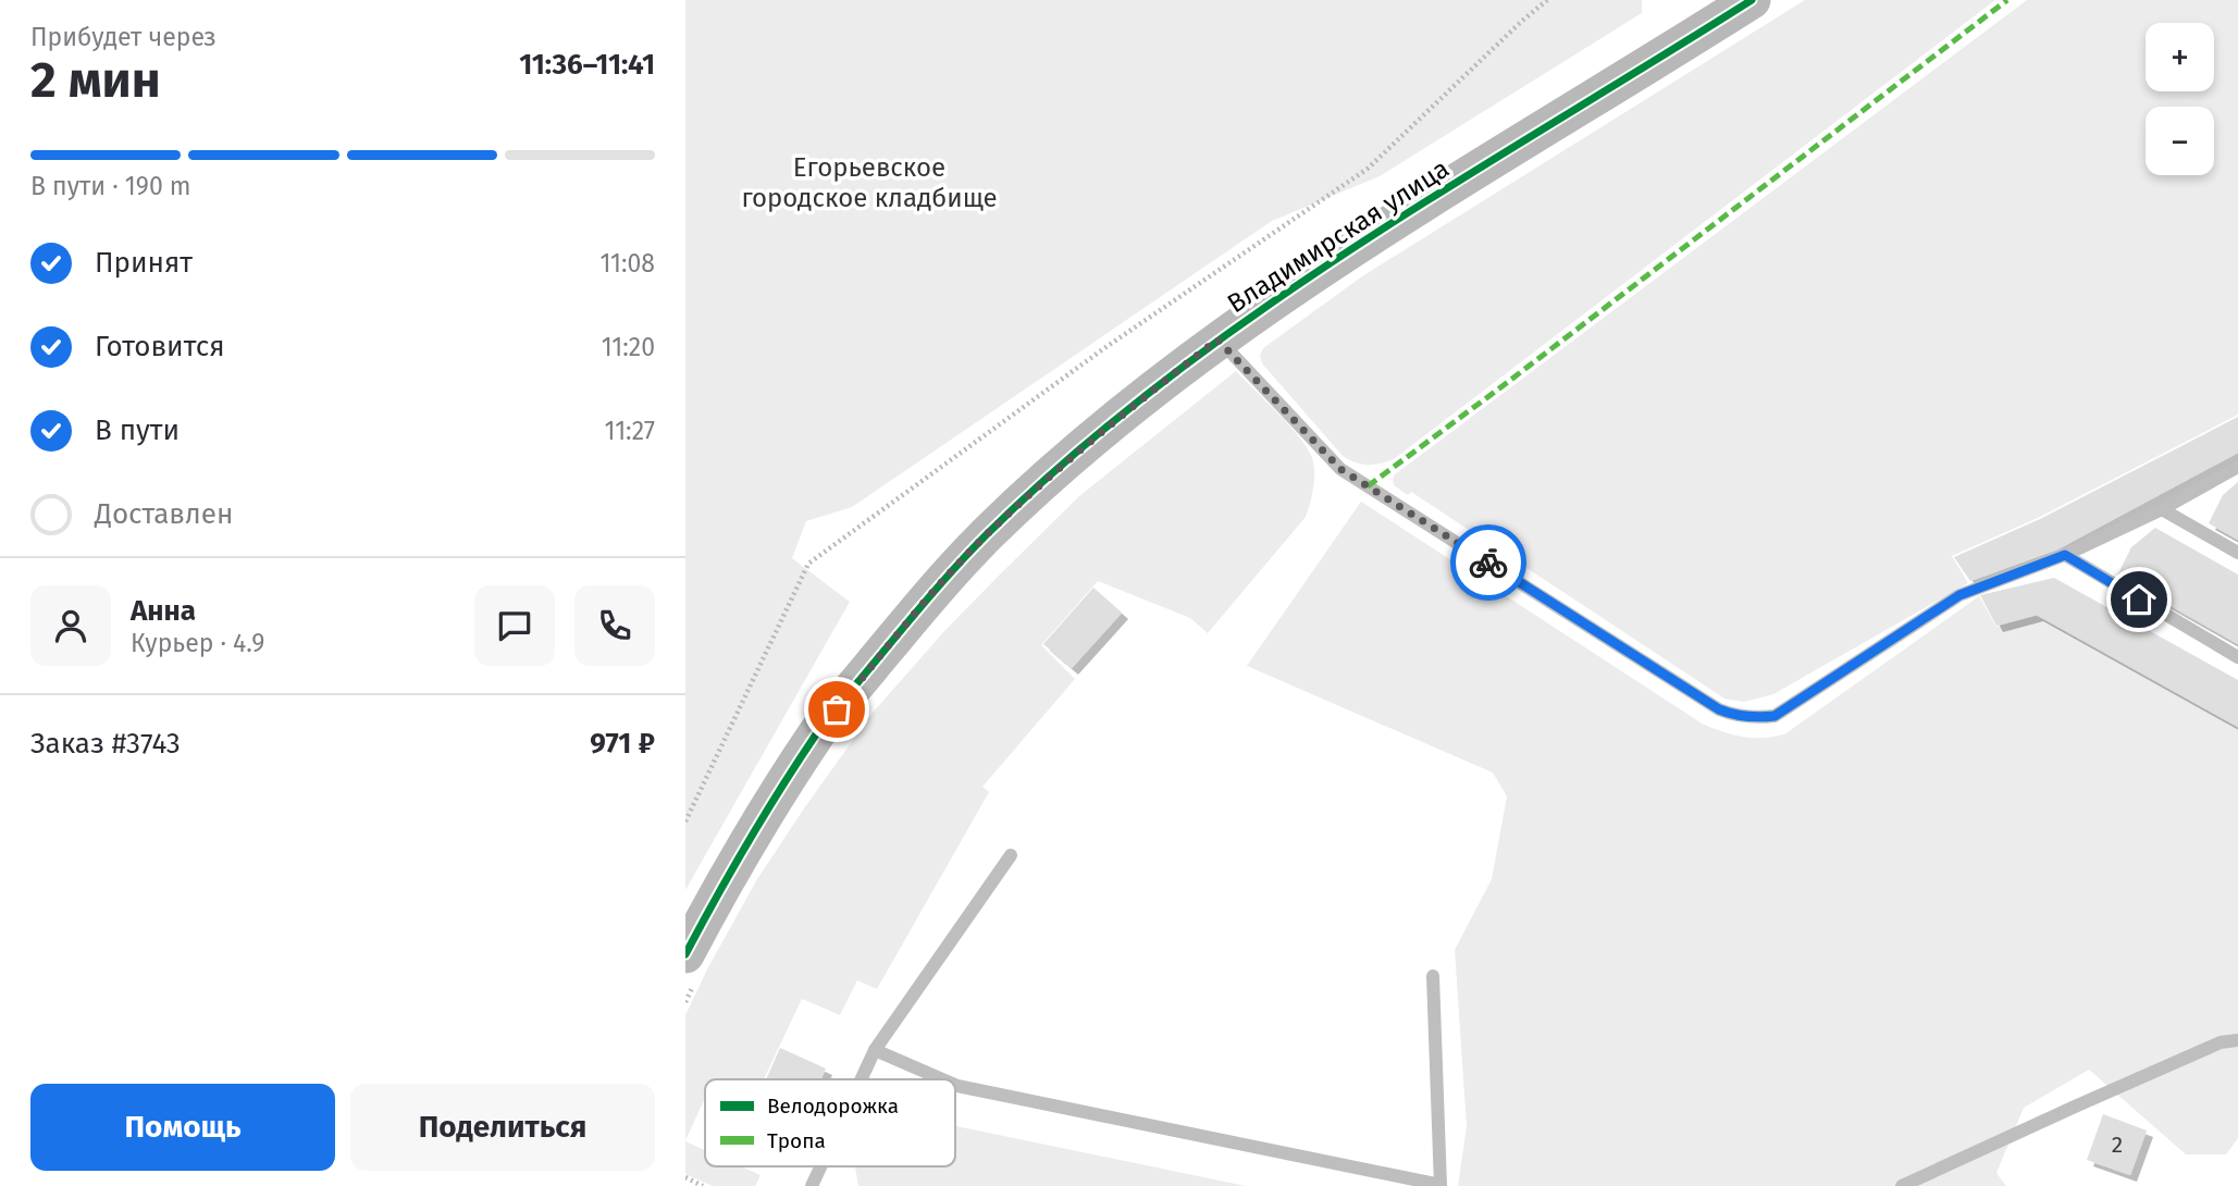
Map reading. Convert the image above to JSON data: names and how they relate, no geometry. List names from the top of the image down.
{
  "streets": {
    "street": ["Владимирская улица"]
  },
  "parks": ["Егорьевское городское кладбище"],
  "house_numbers": ["2"],
  "legend": ["Велодорожка", "Тропа"],
  "page": {
    "heading": ["2 мин", "Прибудет через", "11:36–11:41"],
    "panel": [
      "Анна",
      "Курьер · 4.9",
      "Заказ #3743",
      "971 ₽"
    ],
    "map_buttons": ["+", "−"],
    "bar": "В пути · 190 m",
    "list": [
      ["Принят", "11:08"],
      ["Готовится", "11:20"],
      ["В пути", "11:27"],
      "Доставлен"
    ],
    "buttons": ["Помощь", "Поделиться"]
  }
}
